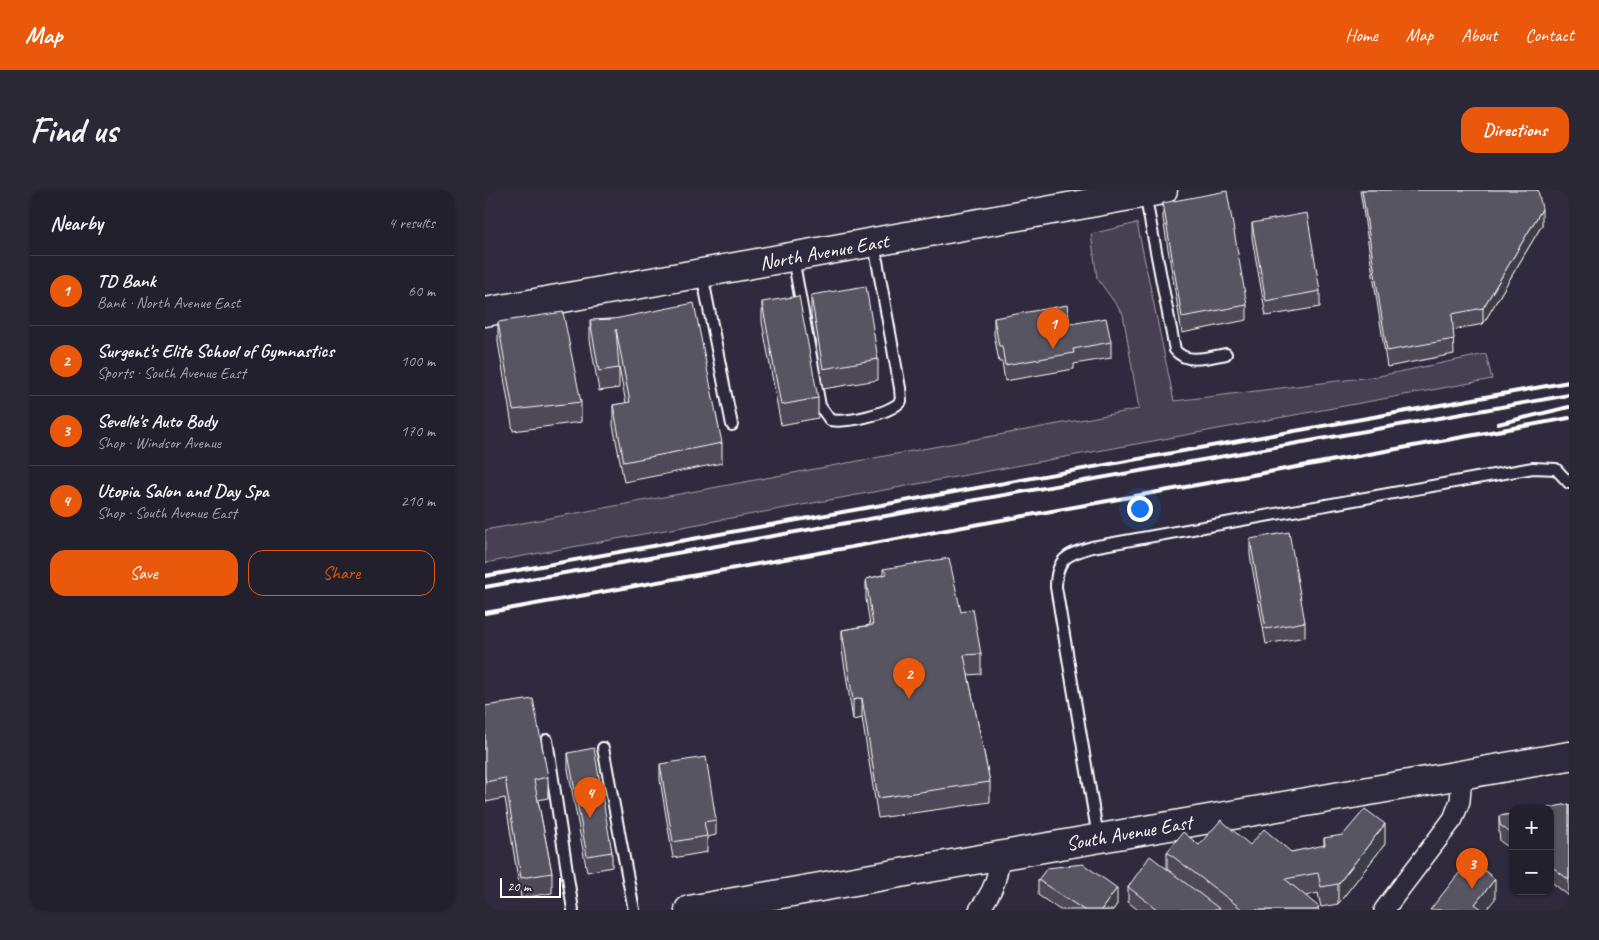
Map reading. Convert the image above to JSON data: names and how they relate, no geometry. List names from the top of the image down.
{
  "streets": {
    "main road": ["North Avenue East", "South Avenue East"]
  },
  "scale_bar": "20 m",
  "page": {
    "header": "Map",
    "nav": [
      "Home",
      "Map",
      "About",
      "Contact"
    ],
    "buttons": [
      "Directions",
      ["Save", "Share"]
    ],
    "title": "Find us",
    "heading": ["Nearby", "4 results"],
    "list": [
      {
        "mark": "1",
        "name": "TD Bank",
        "note": "Bank · North Avenue East",
        "value": "60 m"
      },
      {
        "mark": "2",
        "name": "Surgent's Elite School of Gymnastics",
        "note": "Sports · South Avenue East",
        "value": "100 m"
      },
      {
        "mark": "3",
        "name": "Sevelle's Auto Body",
        "note": "Shop · Windsor Avenue",
        "value": "170 m"
      },
      {
        "mark": "4",
        "name": "Utopia Salon and Day Spa",
        "note": "Shop · South Avenue East",
        "value": "210 m"
      }
    ],
    "pins": [
      "1",
      "2",
      "4",
      "3"
    ],
    "map_buttons": ["+", "−"],
    "scale": "20 m"
  }
}
